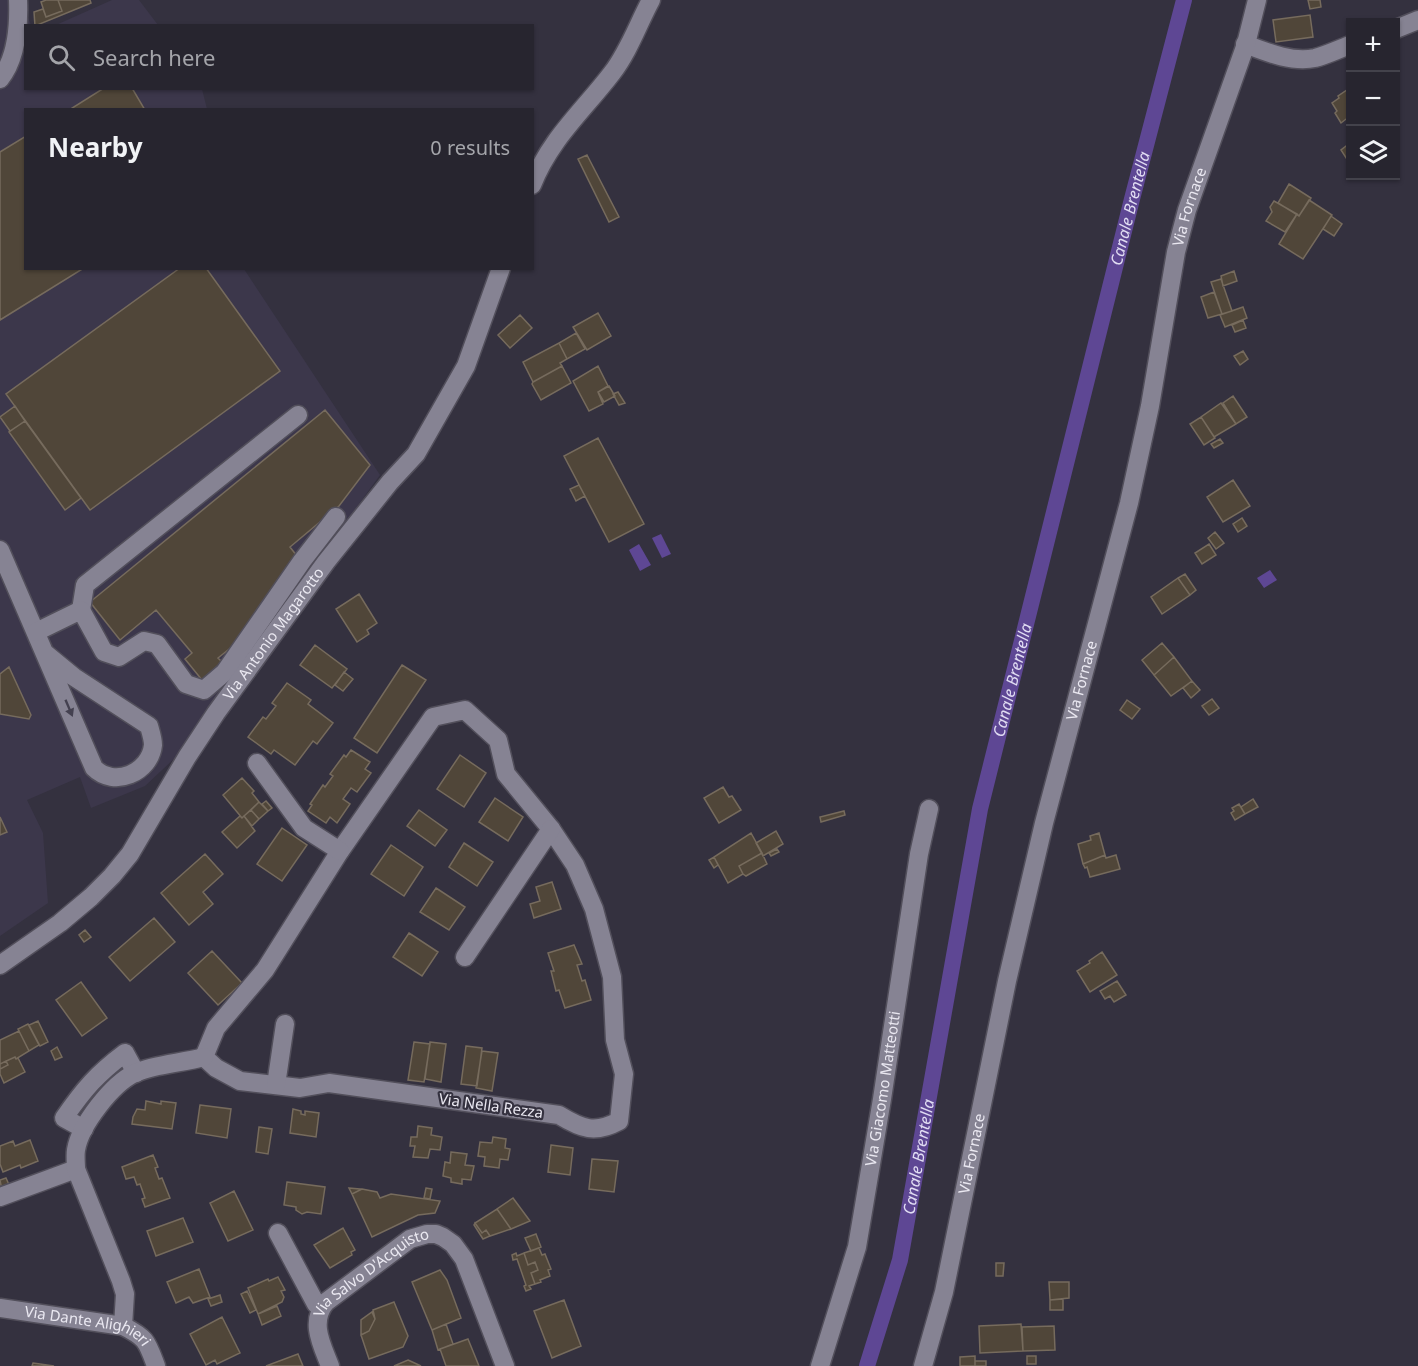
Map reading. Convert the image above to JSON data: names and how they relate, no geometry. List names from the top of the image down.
{
  "streets": {
    "street": [
      "Via Fornace",
      "Via Antonio Magarotto",
      "Via Giacomo Matteotti",
      "Via Nella Rezza",
      "Via Salvo D'Acquisto",
      "Via Dante Alighieri"
    ]
  },
  "water": ["Canale Brentella"],
  "page": {
    "map_buttons": ["+", "−"],
    "search": "Search here",
    "heading": ["Nearby", "0 results"]
  }
}
